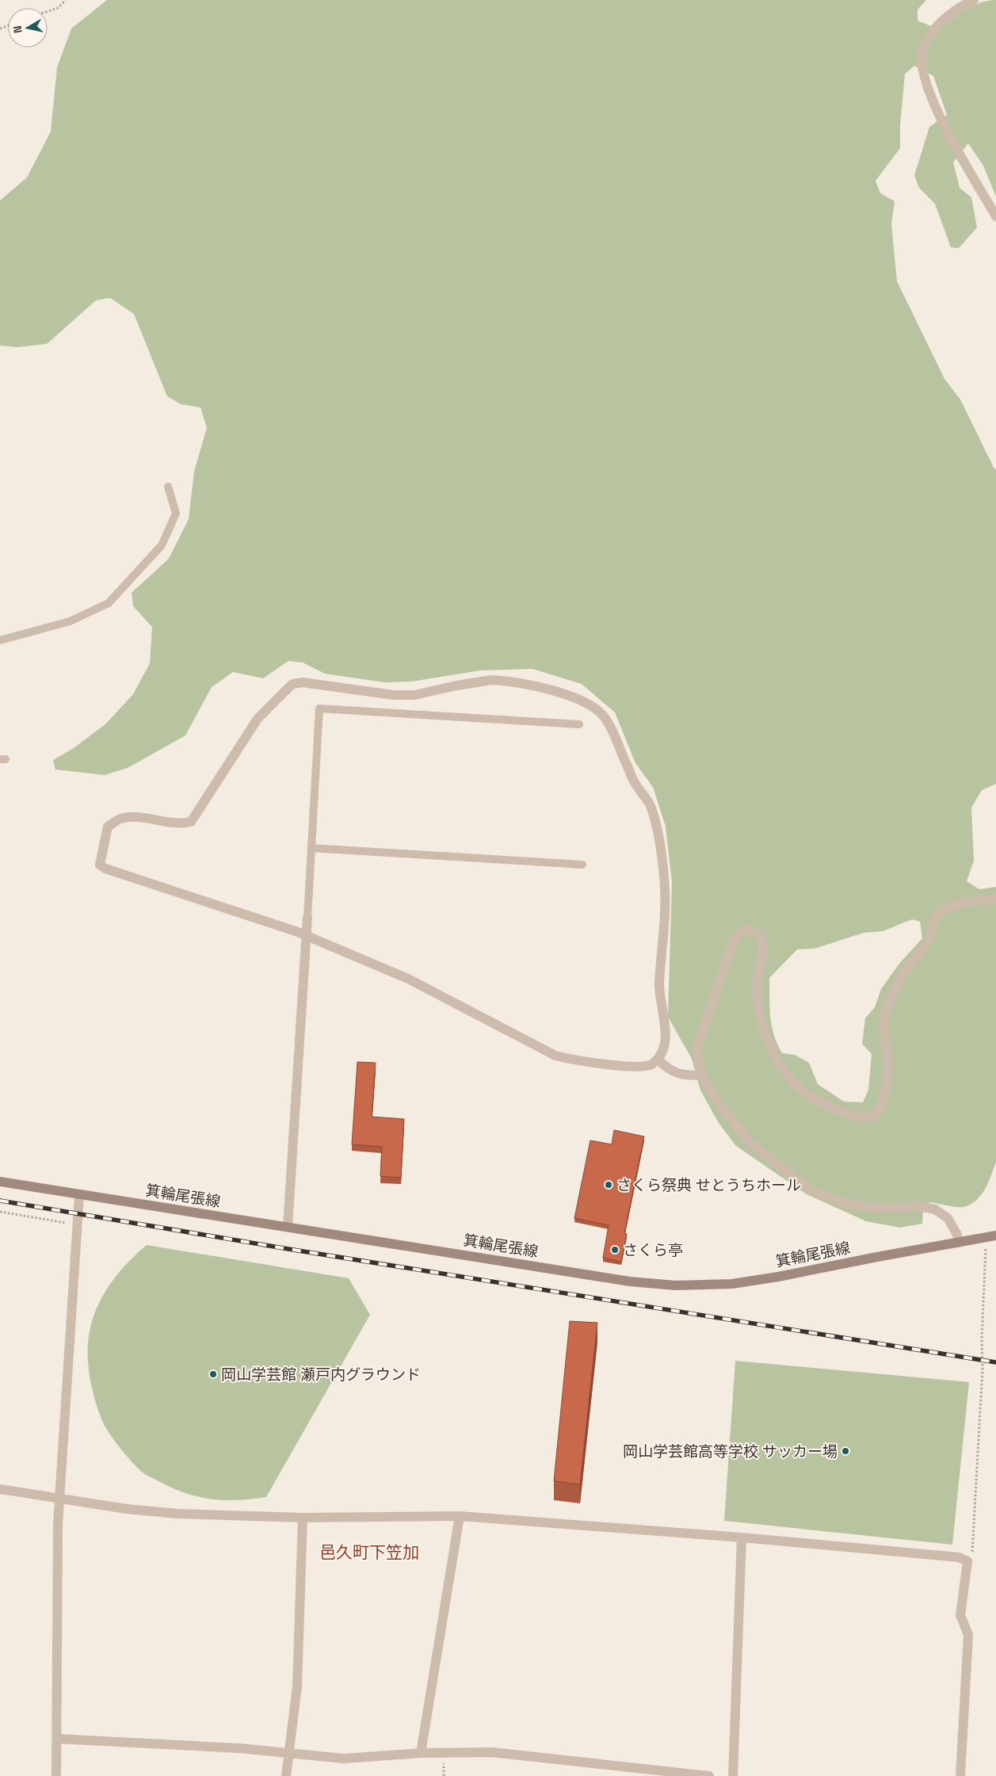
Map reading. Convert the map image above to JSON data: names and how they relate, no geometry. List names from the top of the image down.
{
  "streets": {
    "main road": ["箕輪尾張線"]
  },
  "districts": ["邑久町下笠加"],
  "places": [
    "さくら祭典 せとうちホール",
    "さくら亭",
    "岡山学芸館 瀬戸内グラウンド",
    "岡山学芸館高等学校 サッカー場"
  ],
  "north": "left"
}
